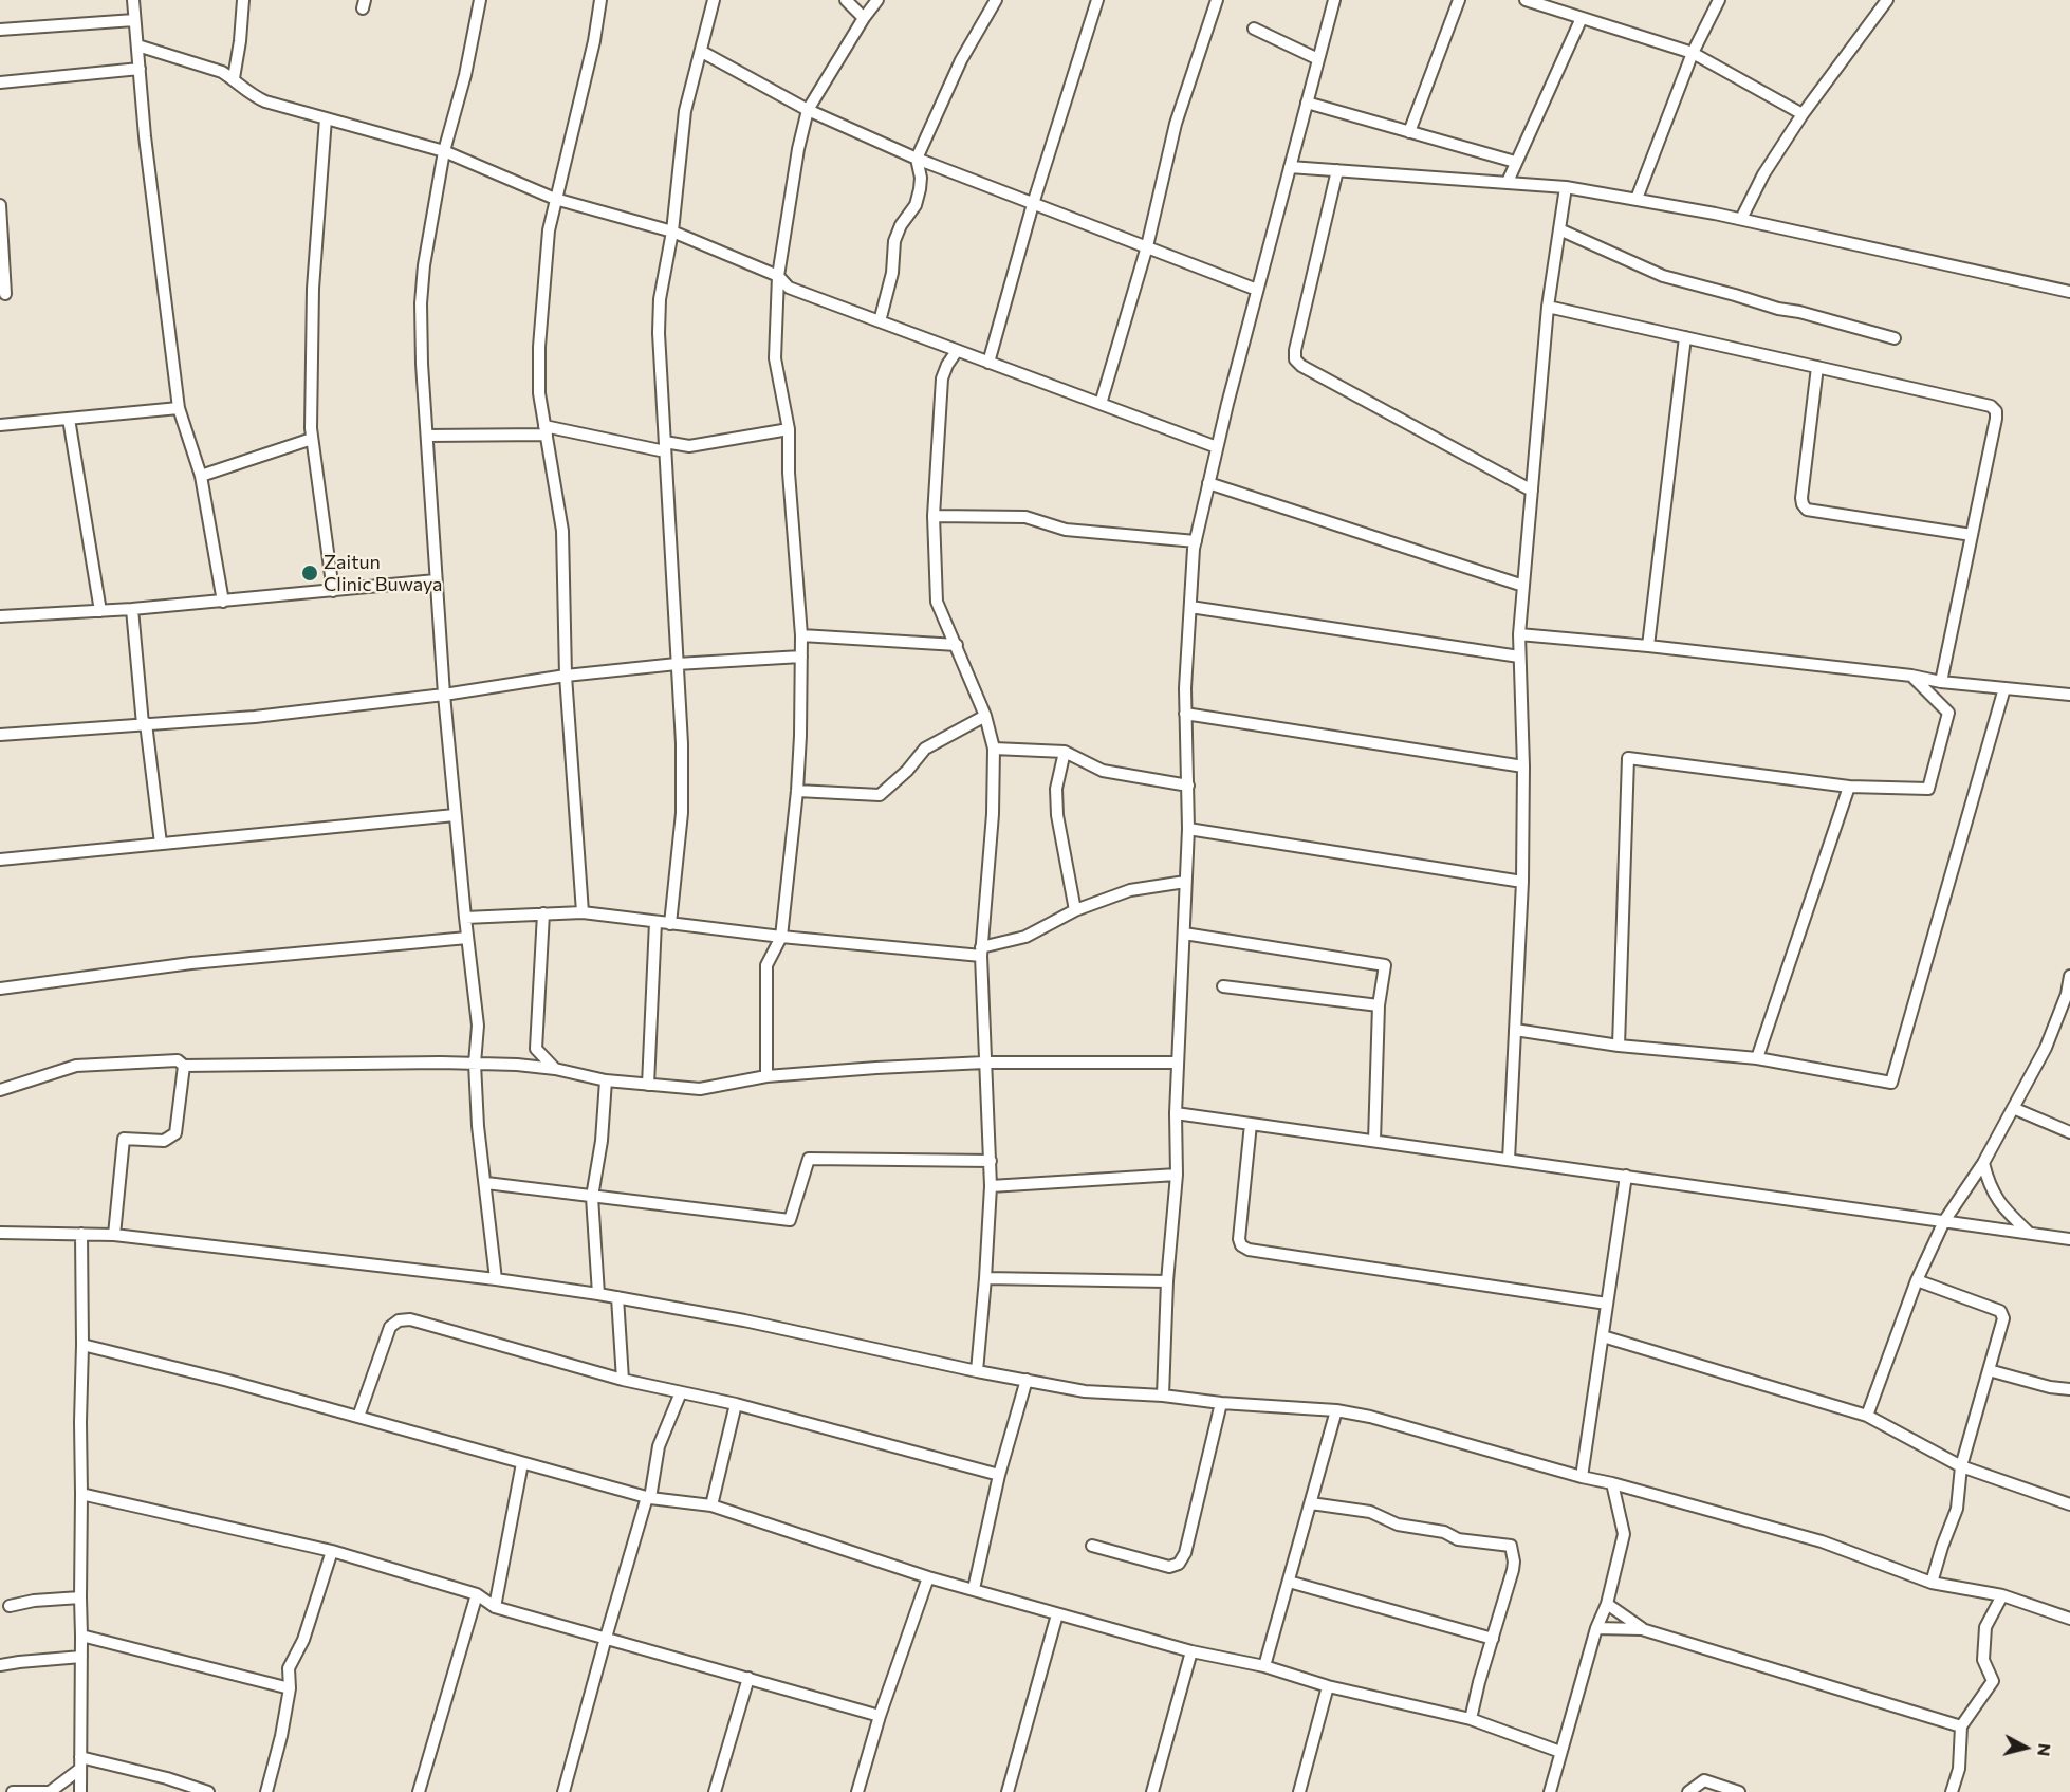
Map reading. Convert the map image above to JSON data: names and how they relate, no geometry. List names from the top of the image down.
{
  "places": ["Zaitun Clinic Buwaya"],
  "north": "right"
}
